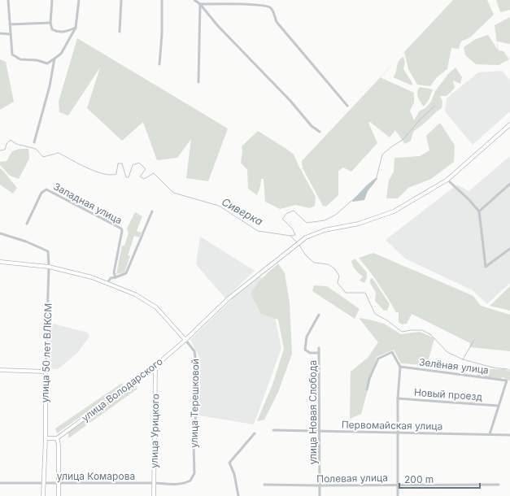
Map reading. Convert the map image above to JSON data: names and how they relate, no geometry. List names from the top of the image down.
{
  "streets": {
    "main road": [
      "улица 50 лет ВЛКСМ",
      "улица Володарского",
      "улица Терешковой",
      "улица Урицкого"
    ],
    "street": [
      "Западная улица",
      "Зелёная улица",
      "Новый проезд",
      "улица Новая Слобода",
      "Первомайская улица",
      "улица Комарова",
      "Полевая улица"
    ]
  },
  "crossings": [
    ["улица 50 лет ВЛКСМ", "улица Терешковой"],
    ["улица 50 лет ВЛКСМ", "улица Комарова"],
    ["Зелёная улица", "Новый проезд"],
    ["улица Володарского", "улица Терешковой"],
    ["улица Володарского", "улица Урицкого"],
    ["улица Терешковой", "улица Комарова"],
    ["улица Новая Слобода", "Первомайская улица"],
    ["улица Новая Слобода", "Полевая улица"],
    ["улица Урицкого", "улица Комарова"]
  ],
  "water": ["Сиверка"],
  "scale_bar": "200 m"
}
